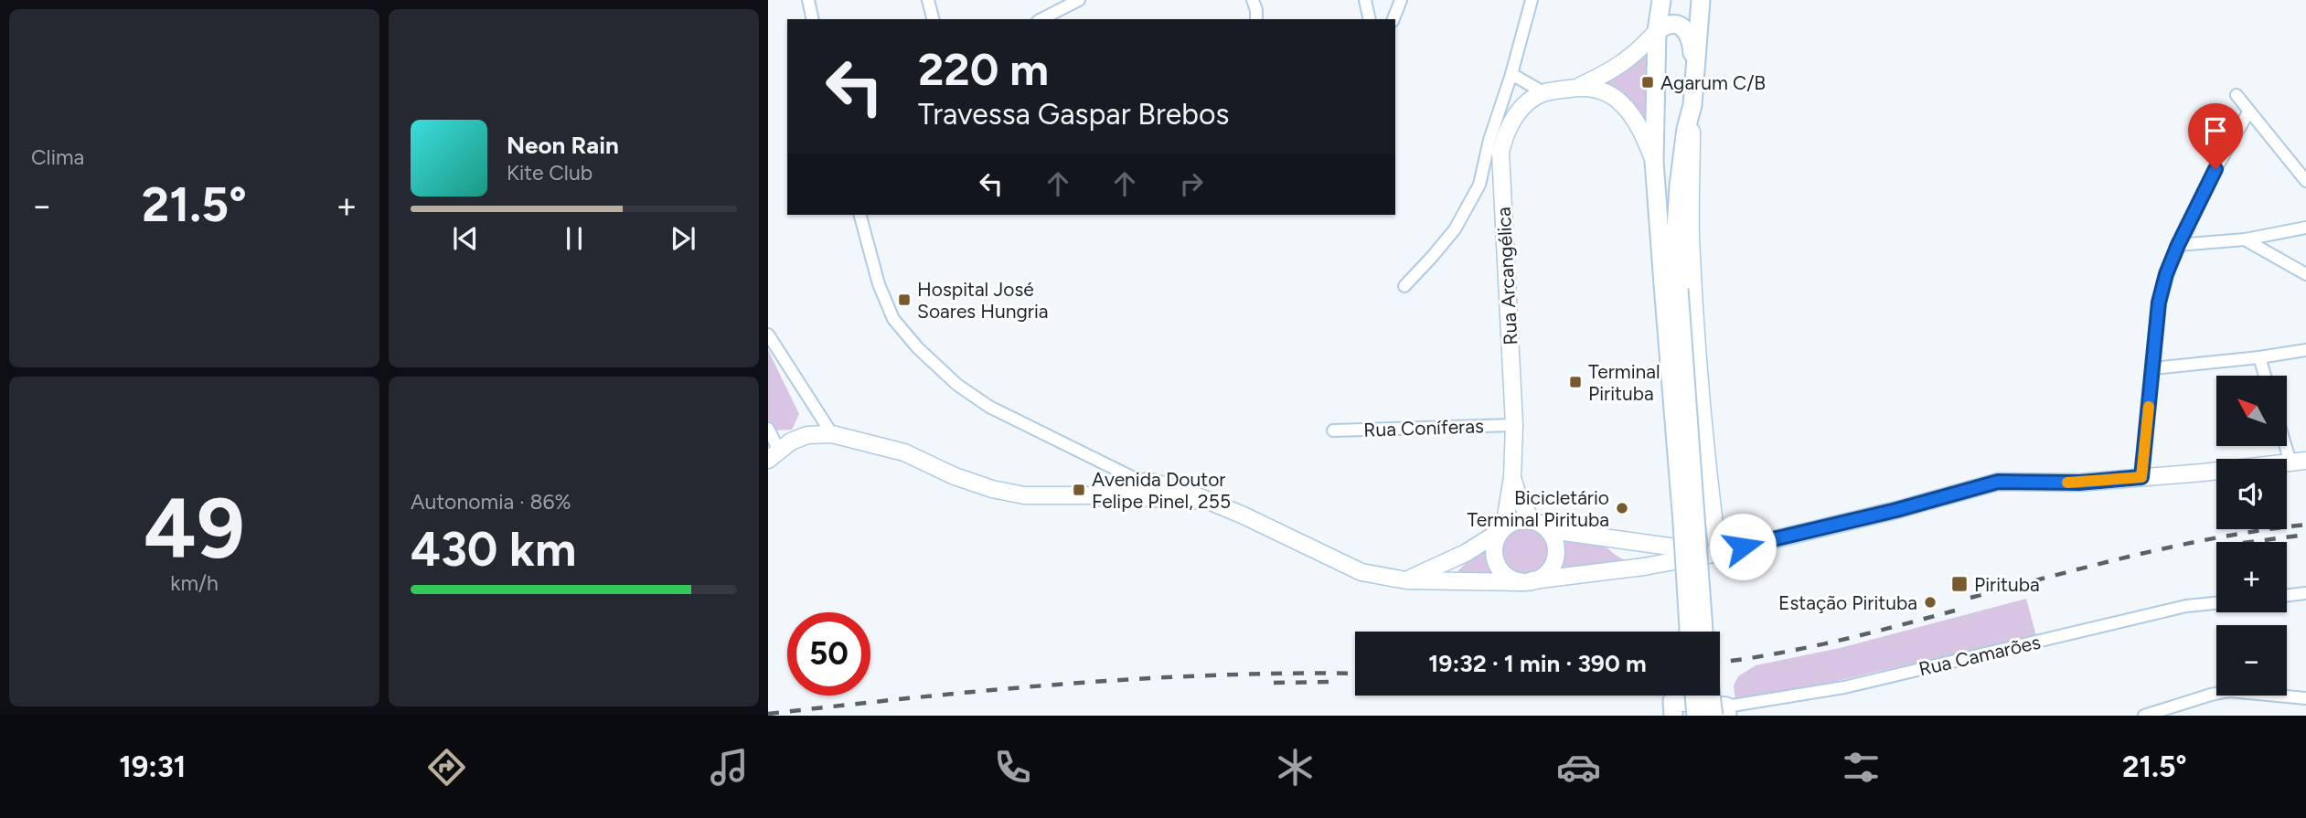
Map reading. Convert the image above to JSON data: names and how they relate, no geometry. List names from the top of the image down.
{
  "streets": {
    "main road": ["Rua Arcangélica"],
    "street": ["Rua Coníferas", "Rua Camarões"]
  },
  "crossings": [
    ["Rua Arcangélica", "Rua Coníferas"]
  ],
  "places": {
    "transit": [
      "Agarum C/B",
      "Hospital José Soares Hungria",
      "Terminal Pirituba",
      "Avenida Doutor Felipe Pinel, 255",
      "Pirituba"
    ],
    "other": ["Bicicletário Terminal Pirituba", "Estação Pirituba"]
  },
  "north": "top left",
  "page": {
    "tile": [
      "Clima",
      ["49", "km/h"],
      ["Autonomia · 86%", "430 km"]
    ],
    "turn": ["220 m", "Travessa Gaspar Brebos"],
    "song": ["Neon Rain", "Kite Club"],
    "heat": ["−", "21.5°", "+"],
    "map_buttons": ["+", "−"],
    "limit": "50",
    "trip": "19:32 · 1 min · 390 m",
    "tabs": ["19:31", "21.5°"]
  }
}
